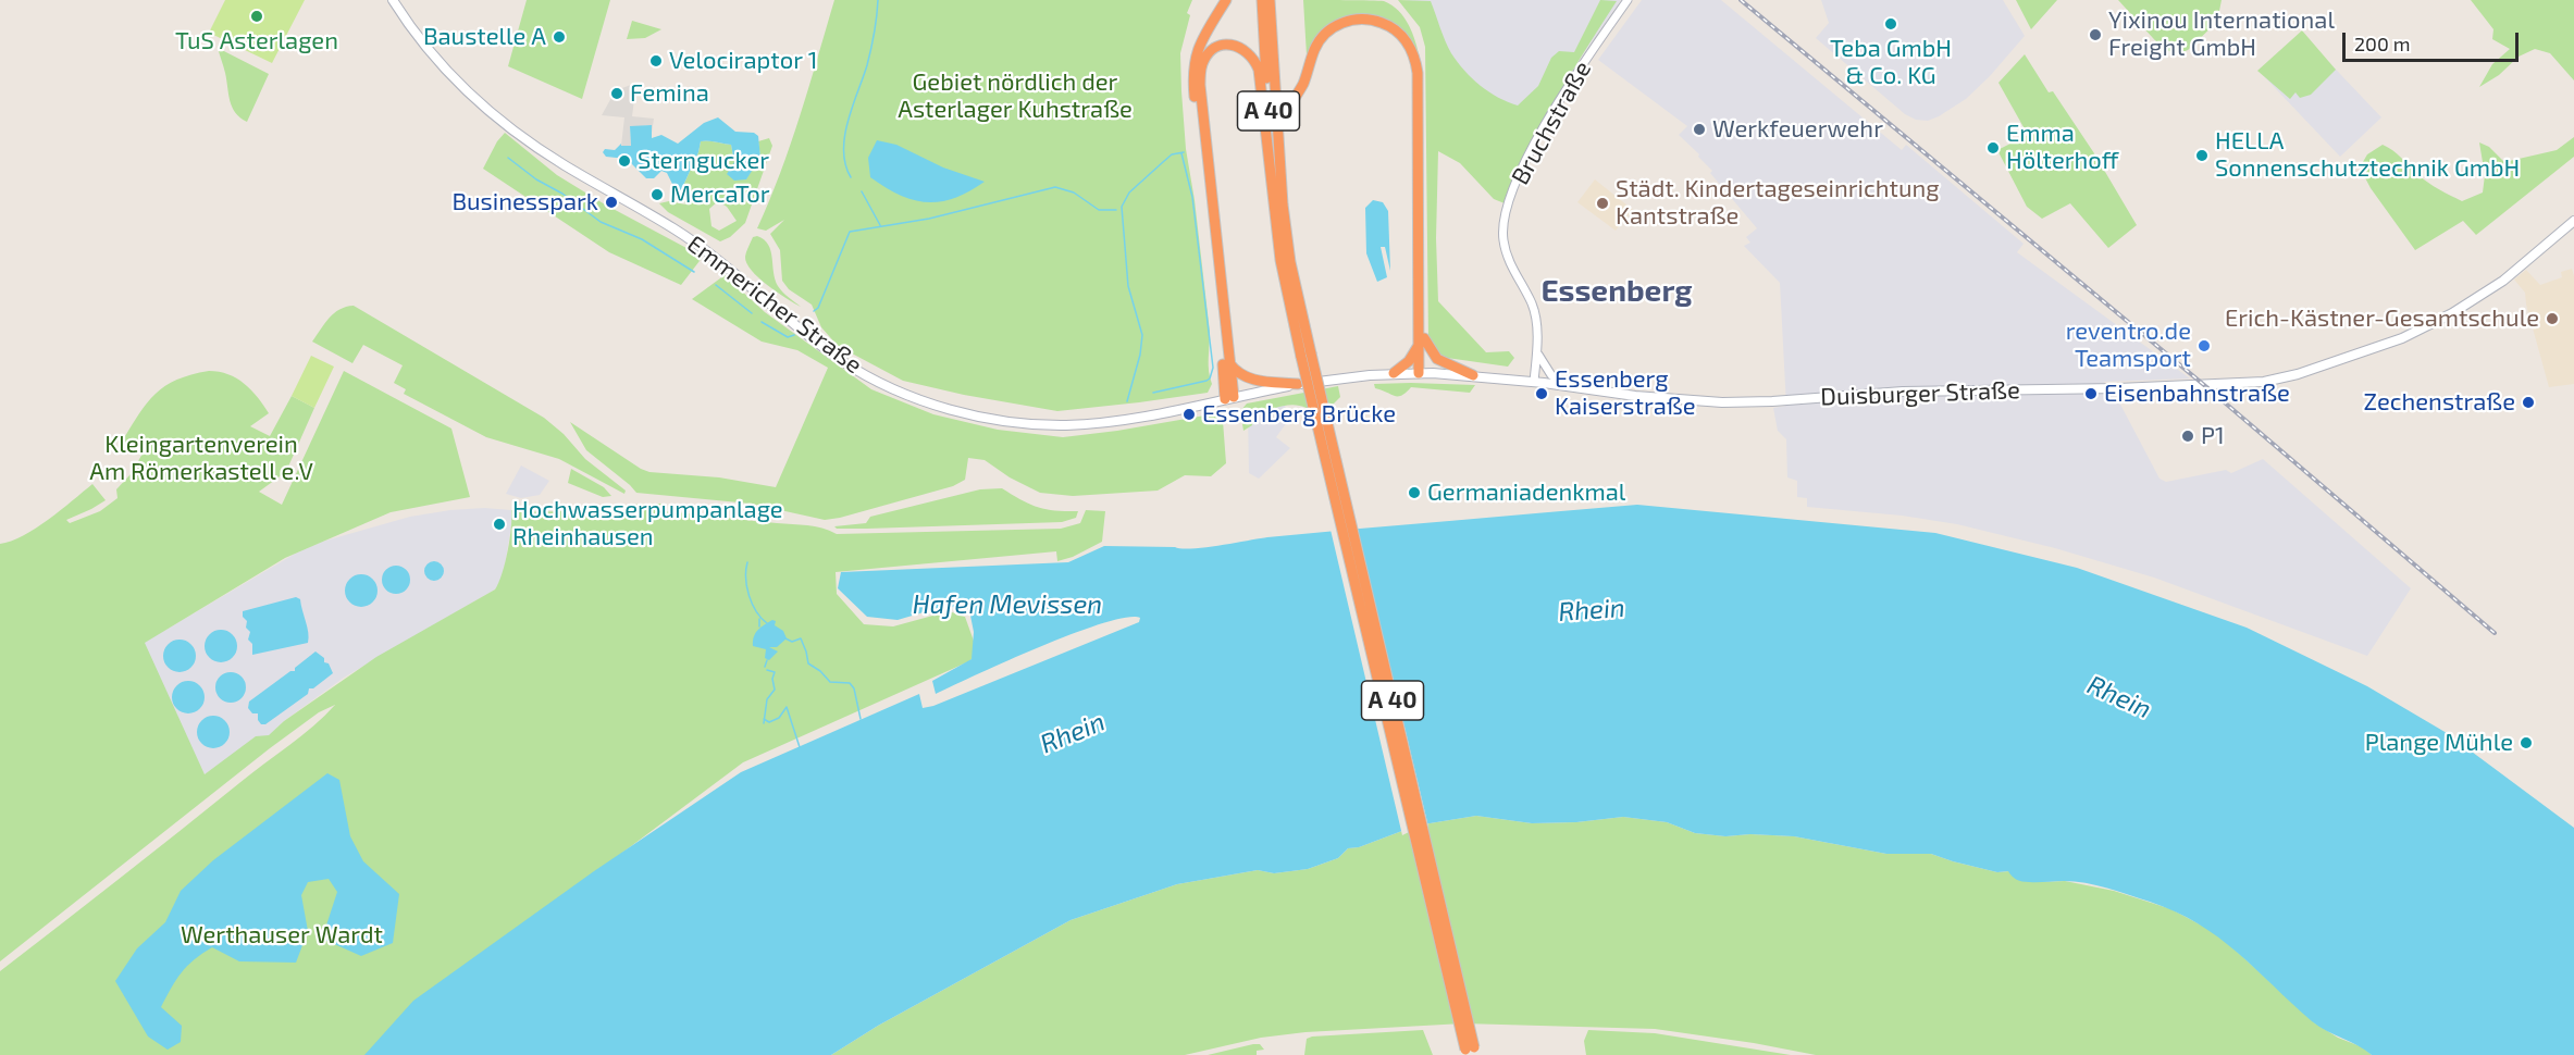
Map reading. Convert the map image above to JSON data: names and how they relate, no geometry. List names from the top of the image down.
{
  "streets": {
    "highway": ["A 40"],
    "main road": ["Emmericher Straße", "Duisburger Straße"],
    "street": ["Bruchstraße"]
  },
  "crossings": [
    ["Bruchstraße", "Duisburger Straße"],
    ["Emmericher Straße", "Duisburger Straße"]
  ],
  "districts": ["Essenberg"],
  "water": ["Hafen Mevissen", "Rhein"],
  "parks": ["Gebiet nördlich der Asterlager Kuhstraße", "Kleingartenverein Am Römerkastell e.V", "Werthauser Wardt"],
  "places": [
    "TuS Asterlagen",
    "Teba GmbH & Co. KG",
    "Yixinou International Freight GmbH",
    "Baustelle A",
    "Velociraptor 1",
    "Femina",
    "Werkfeuerwehr",
    "Emma Hölterhoff",
    "HELLA Sonnenschutztechnik GmbH",
    "Sterngucker",
    "MercaTor",
    "Businesspark",
    "Städt. Kindertageseinrichtung Kantstraße",
    "Erich-Kästner-Gesamtschule",
    "reventro.de Teamsport",
    "Essenberg Kaiserstraße",
    "Eisenbahnstraße",
    "Zechenstraße",
    "Essenberg Brücke",
    "P1",
    "Germaniadenkmal",
    "Hochwasserpumpanlage Rheinhausen",
    "Plange Mühle"
  ],
  "scale_bar": "200 m"
}
